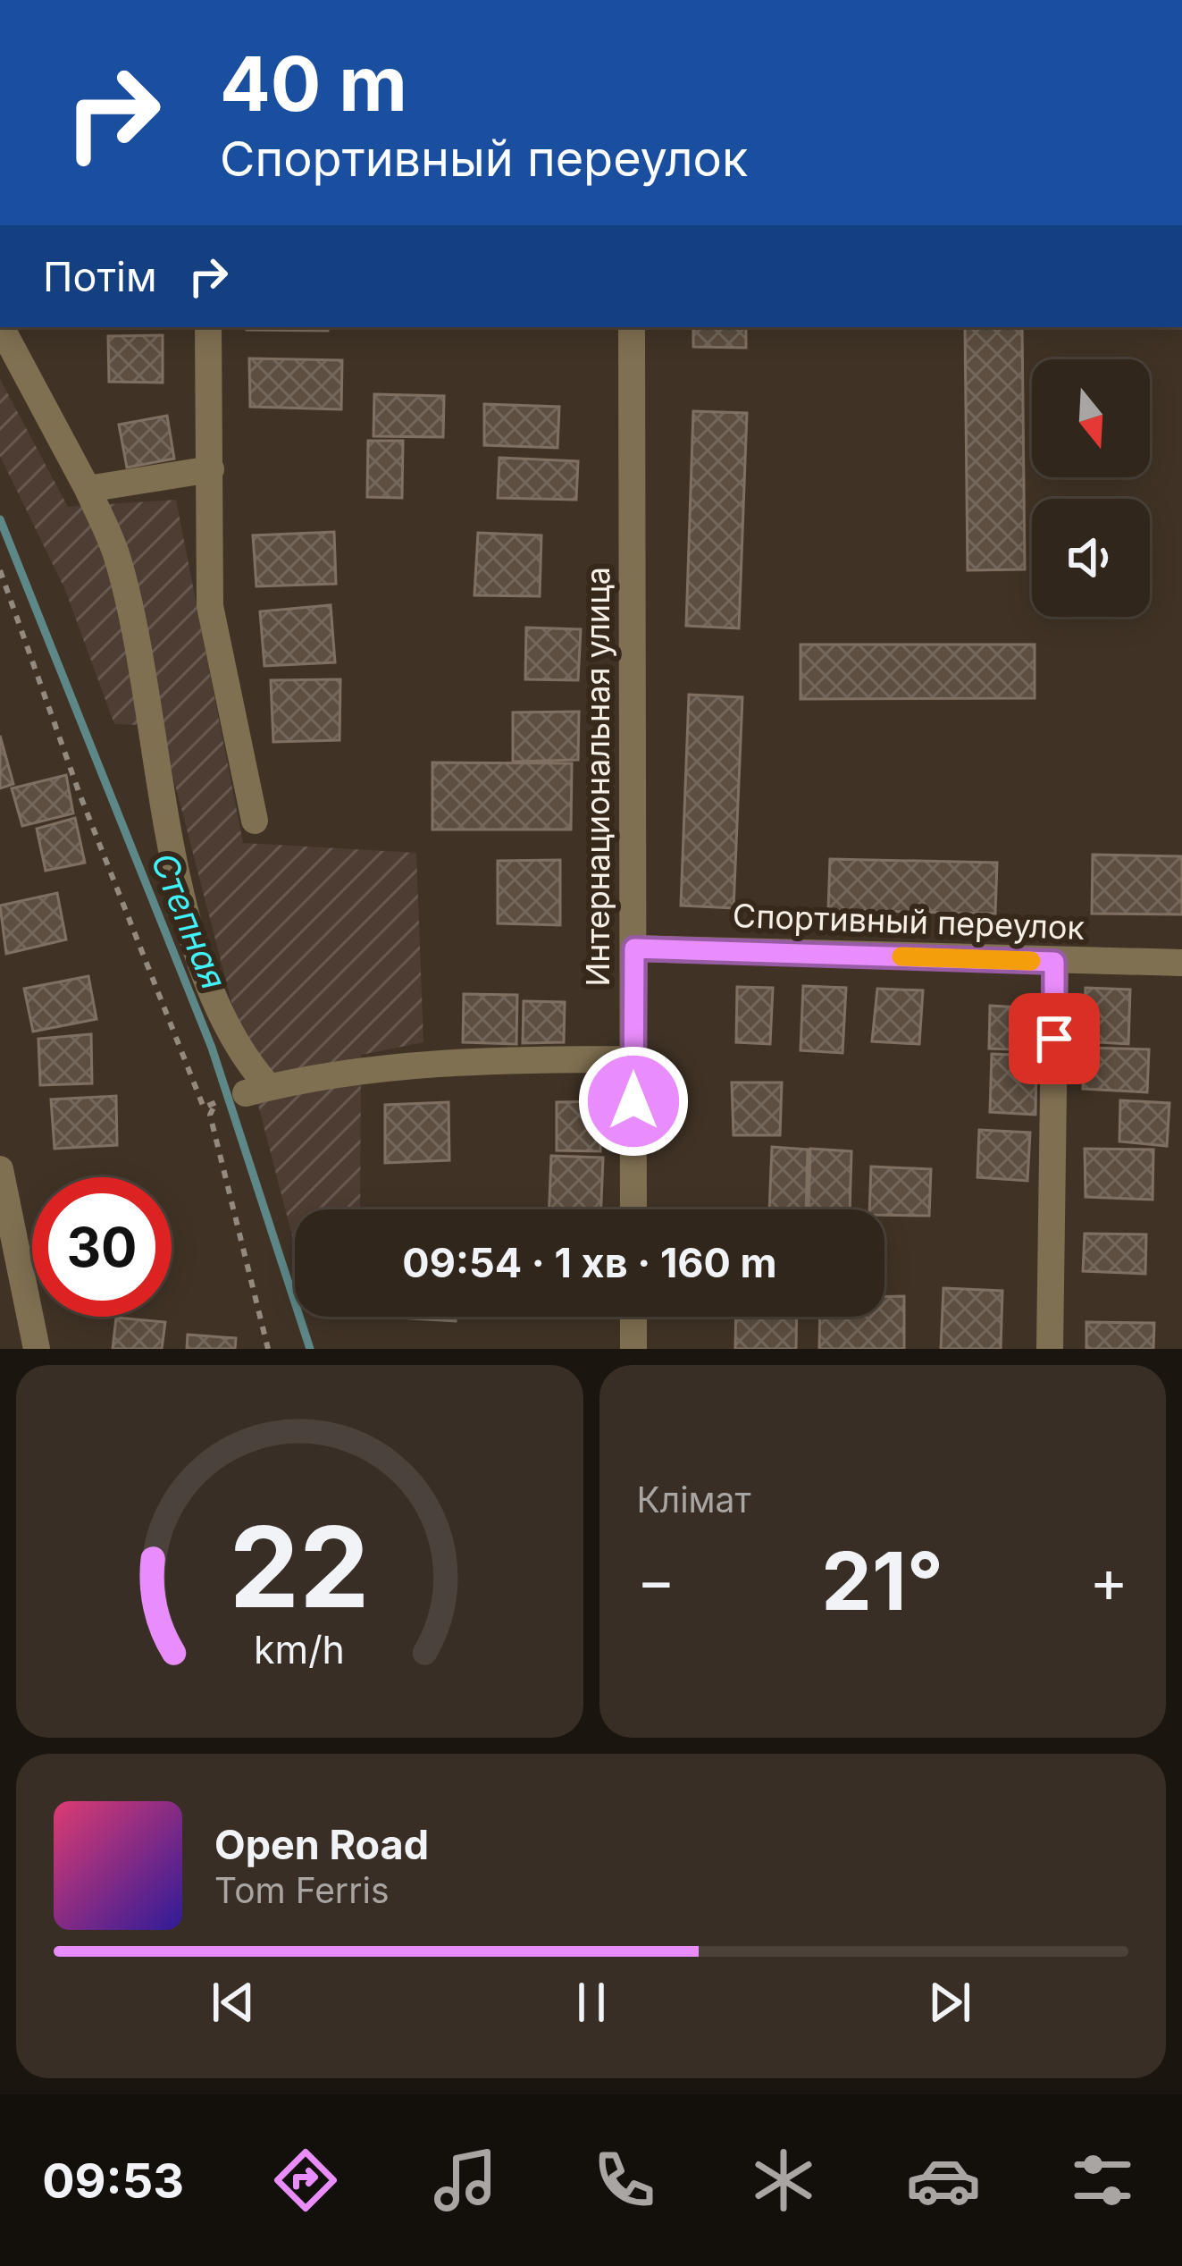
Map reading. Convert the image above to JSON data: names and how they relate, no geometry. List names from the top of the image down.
{
  "streets": {
    "street": ["Интернациональная улица", "Спортивный переулок"]
  },
  "crossings": [
    ["Интернациональная улица", "Спортивный переулок"]
  ],
  "water": ["Степная"],
  "north": "bottom",
  "page": {
    "turn": ["40 m", "Спортивный переулок"],
    "then": "Потім",
    "limit": "30",
    "trip": "09:54 · 1 хв · 160 m",
    "tile": "Клімат",
    "heat": ["−", "21°", "+"],
    "song": ["Open Road", "Tom Ferris"],
    "tabs": "09:53",
    "gauge": ["22", "km/h"]
  }
}
